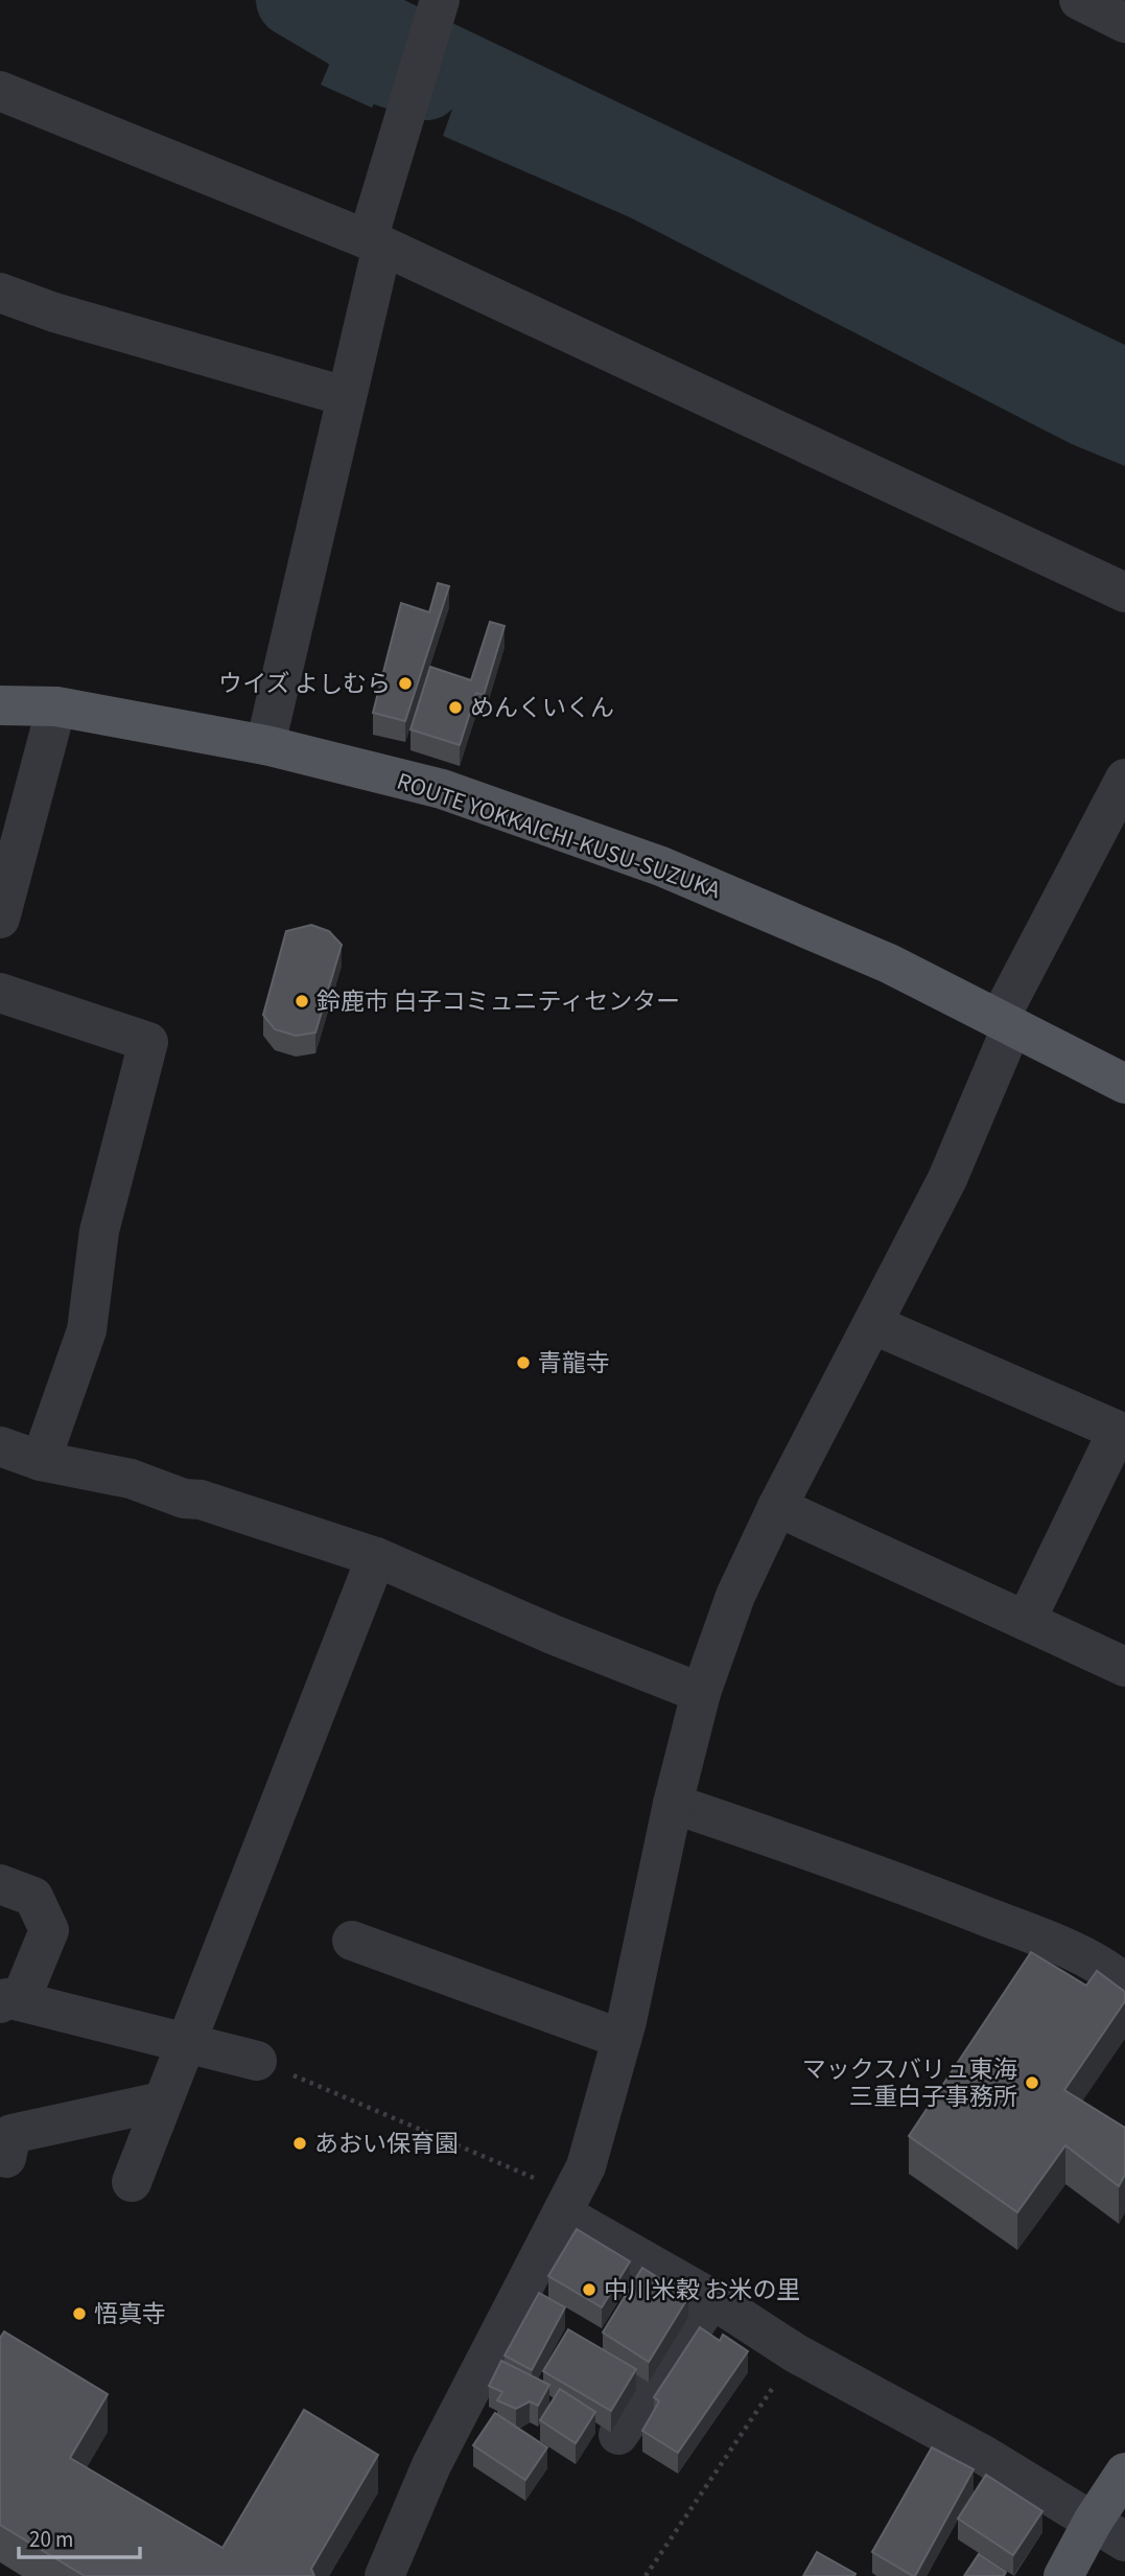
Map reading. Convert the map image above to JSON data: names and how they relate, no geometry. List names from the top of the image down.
{
  "streets": {
    "main road": ["ROUTE YOKKAICHI-KUSU-SUZUKA"]
  },
  "places": [
    "ウイズ よしむら",
    "めんくいくん",
    "鈴鹿市 白子コミュニティセンター",
    "青龍寺",
    "マックスバリュ東海 三重白子事務所",
    "あおい保育園",
    "中川米穀 お米の里",
    "悟真寺"
  ],
  "scale_bar": "20 m"
}
